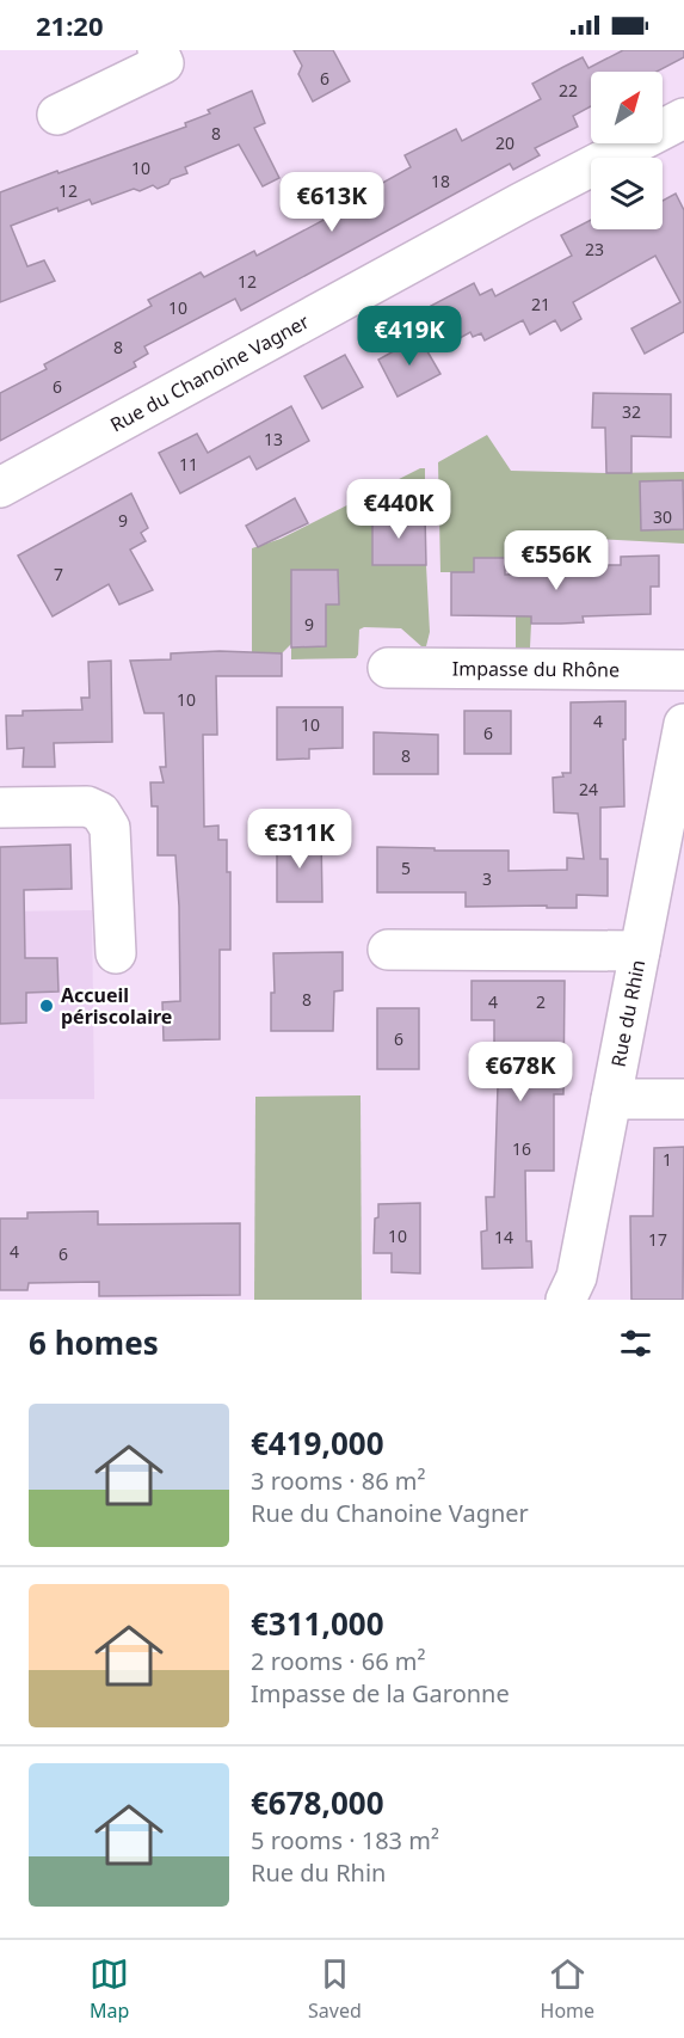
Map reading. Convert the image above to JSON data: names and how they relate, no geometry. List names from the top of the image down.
{
  "streets": {
    "street": ["Rue du Chanoine Vagner", "Impasse du Rhône", "Rue du Rhin"]
  },
  "places": ["Accueil périscolaire"],
  "house_numbers": [
    "6",
    "22",
    "8",
    "20",
    "10",
    "18",
    "12",
    "23",
    "12",
    "21",
    "10",
    "8",
    "6",
    "32",
    "13",
    "11",
    "30",
    "9",
    "7",
    "9",
    "10",
    "4",
    "10",
    "6",
    "8",
    "24",
    "5",
    "3",
    "8",
    "4",
    "2",
    "6",
    "16",
    "1",
    "10",
    "14",
    "17",
    "4",
    "6"
  ],
  "north": "top right",
  "page": {
    "status": "21:20",
    "price": [
      "€613K",
      "€419K",
      "€440K",
      "€556K",
      "€311K",
      "€678K"
    ],
    "heading": "6 homes",
    "list": [
      {
        "name": "€419,000",
        "note": "3 rooms · 86 m² · Rue du Chanoine Vagner"
      },
      {
        "name": "€311,000",
        "note": "2 rooms · 66 m² · Impasse de la Garonne"
      },
      {
        "name": "€678,000",
        "note": "5 rooms · 183 m² · Rue du Rhin"
      }
    ],
    "tabs": ["Map", "Saved", "Home"]
  }
}
